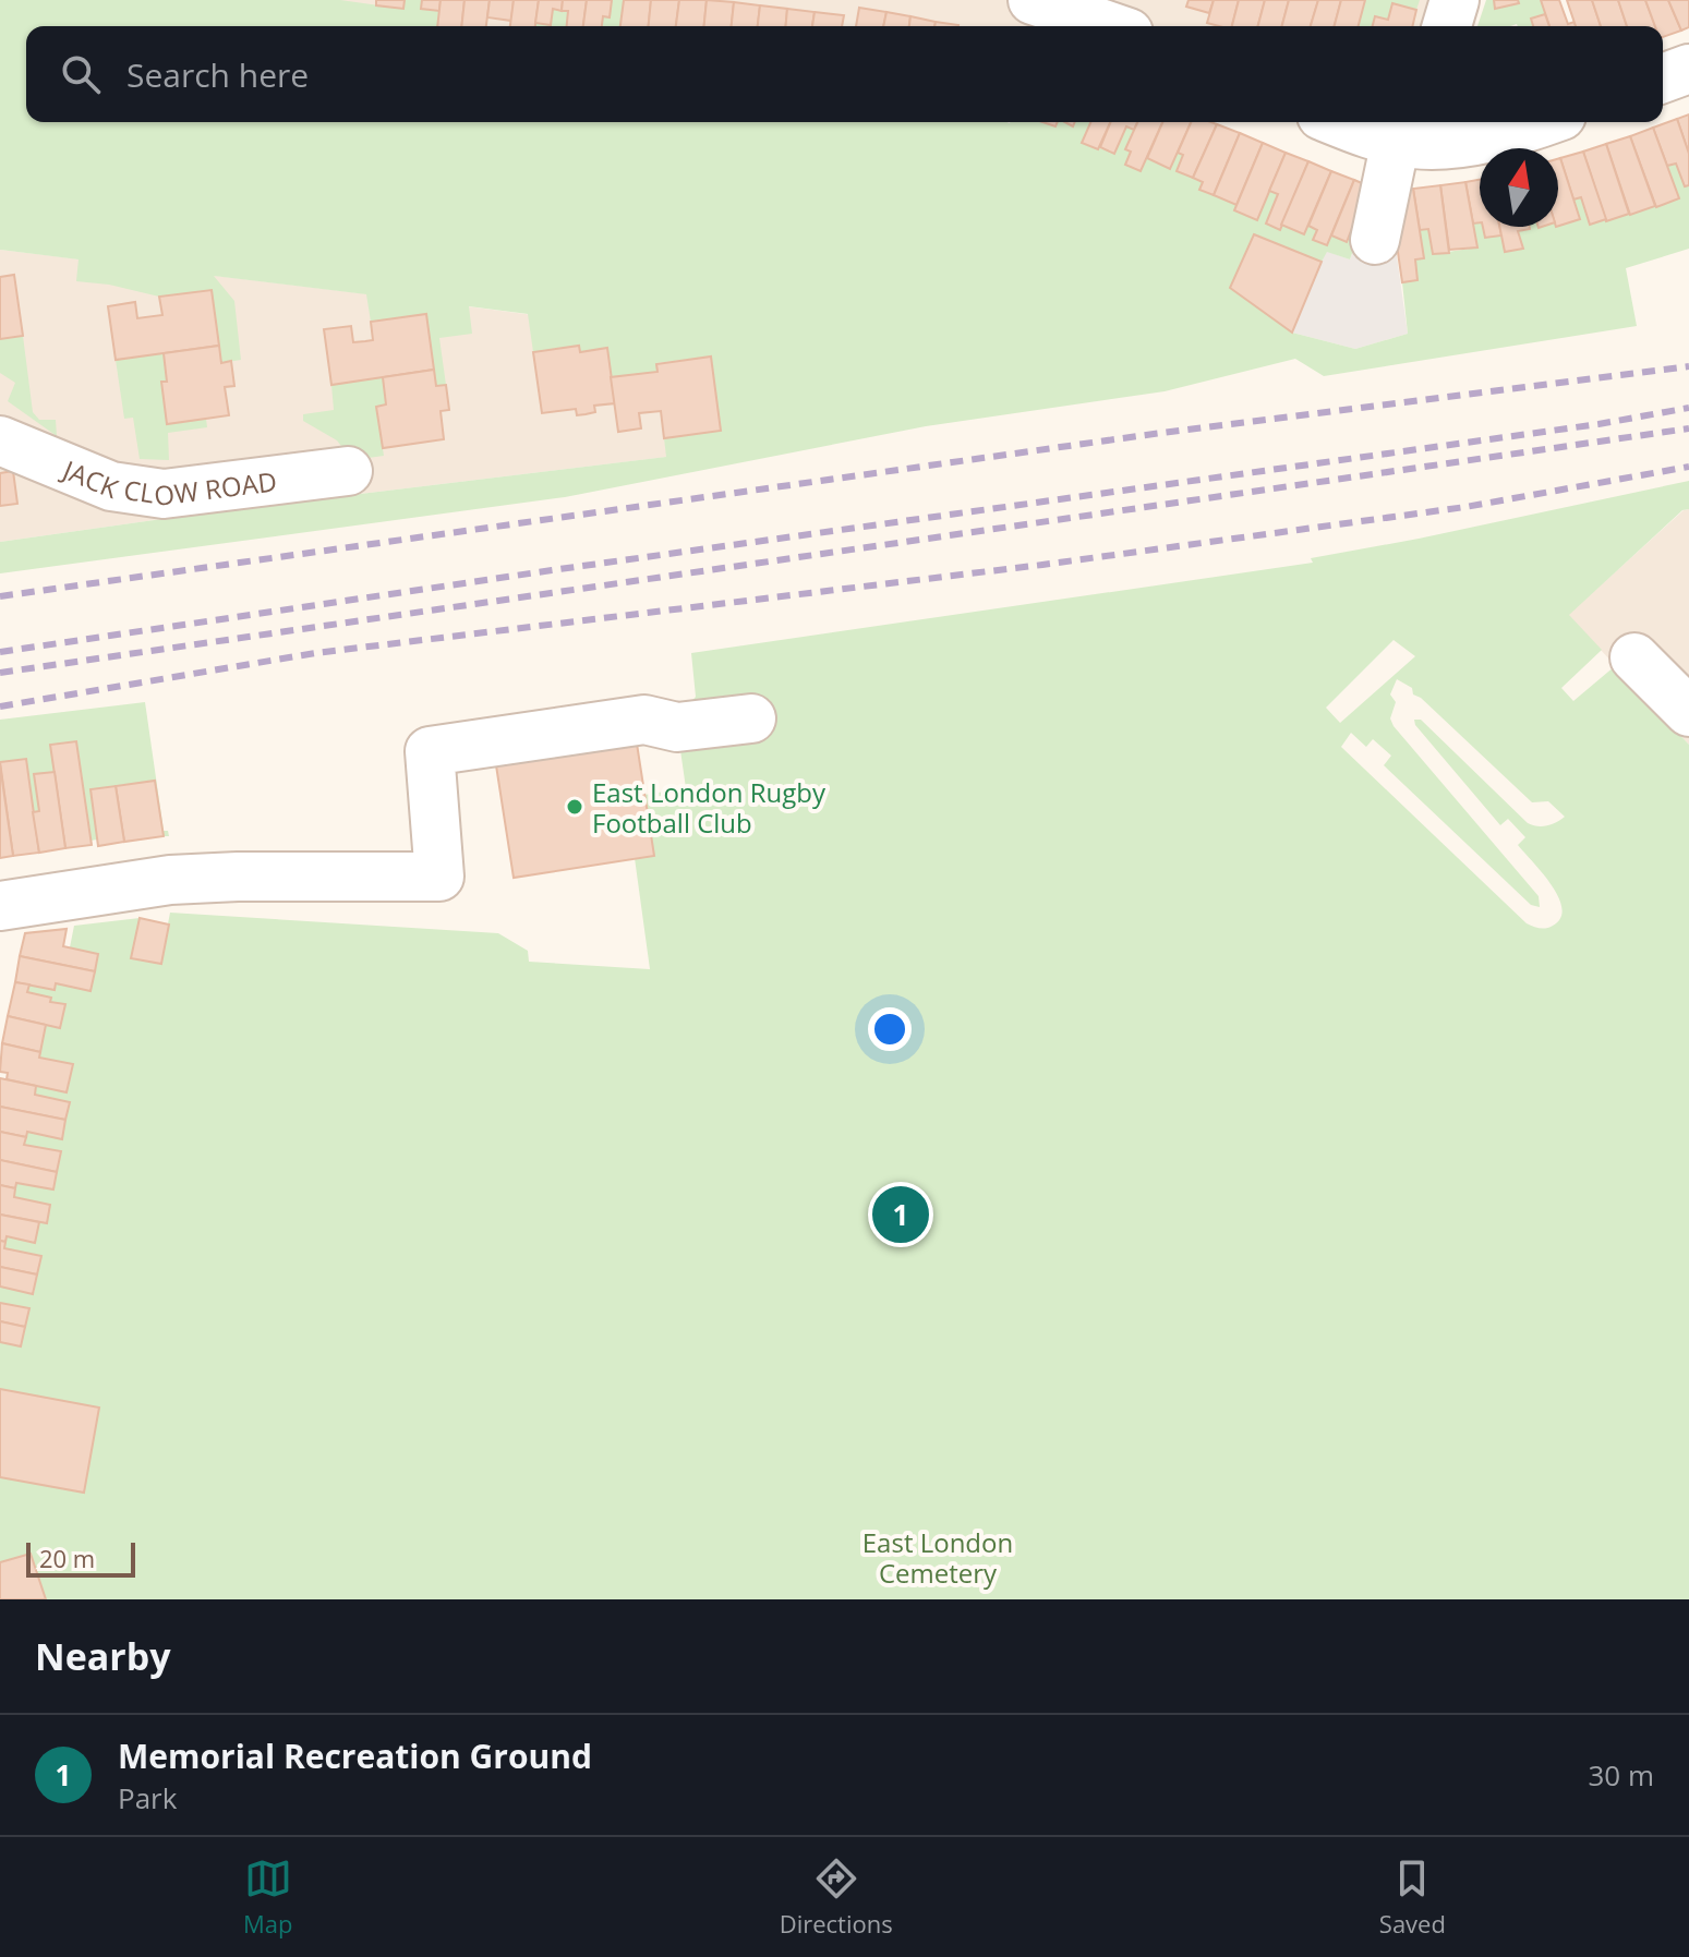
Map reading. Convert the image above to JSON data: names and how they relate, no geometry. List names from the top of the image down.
{
  "streets": {
    "street": ["JACK CLOW ROAD"]
  },
  "parks": ["East London Cemetery"],
  "places": ["East London Rugby Football Club"],
  "scale_bar": "20 m",
  "north": "top",
  "page": {
    "search": "Search here",
    "pins": "1",
    "scale": "20 m",
    "heading": "Nearby",
    "list": [
      {
        "mark": "1",
        "name": "Memorial Recreation Ground",
        "note": "Park",
        "value": "30 m"
      }
    ],
    "nav": ["Map", "Directions", "Saved"]
  }
}
